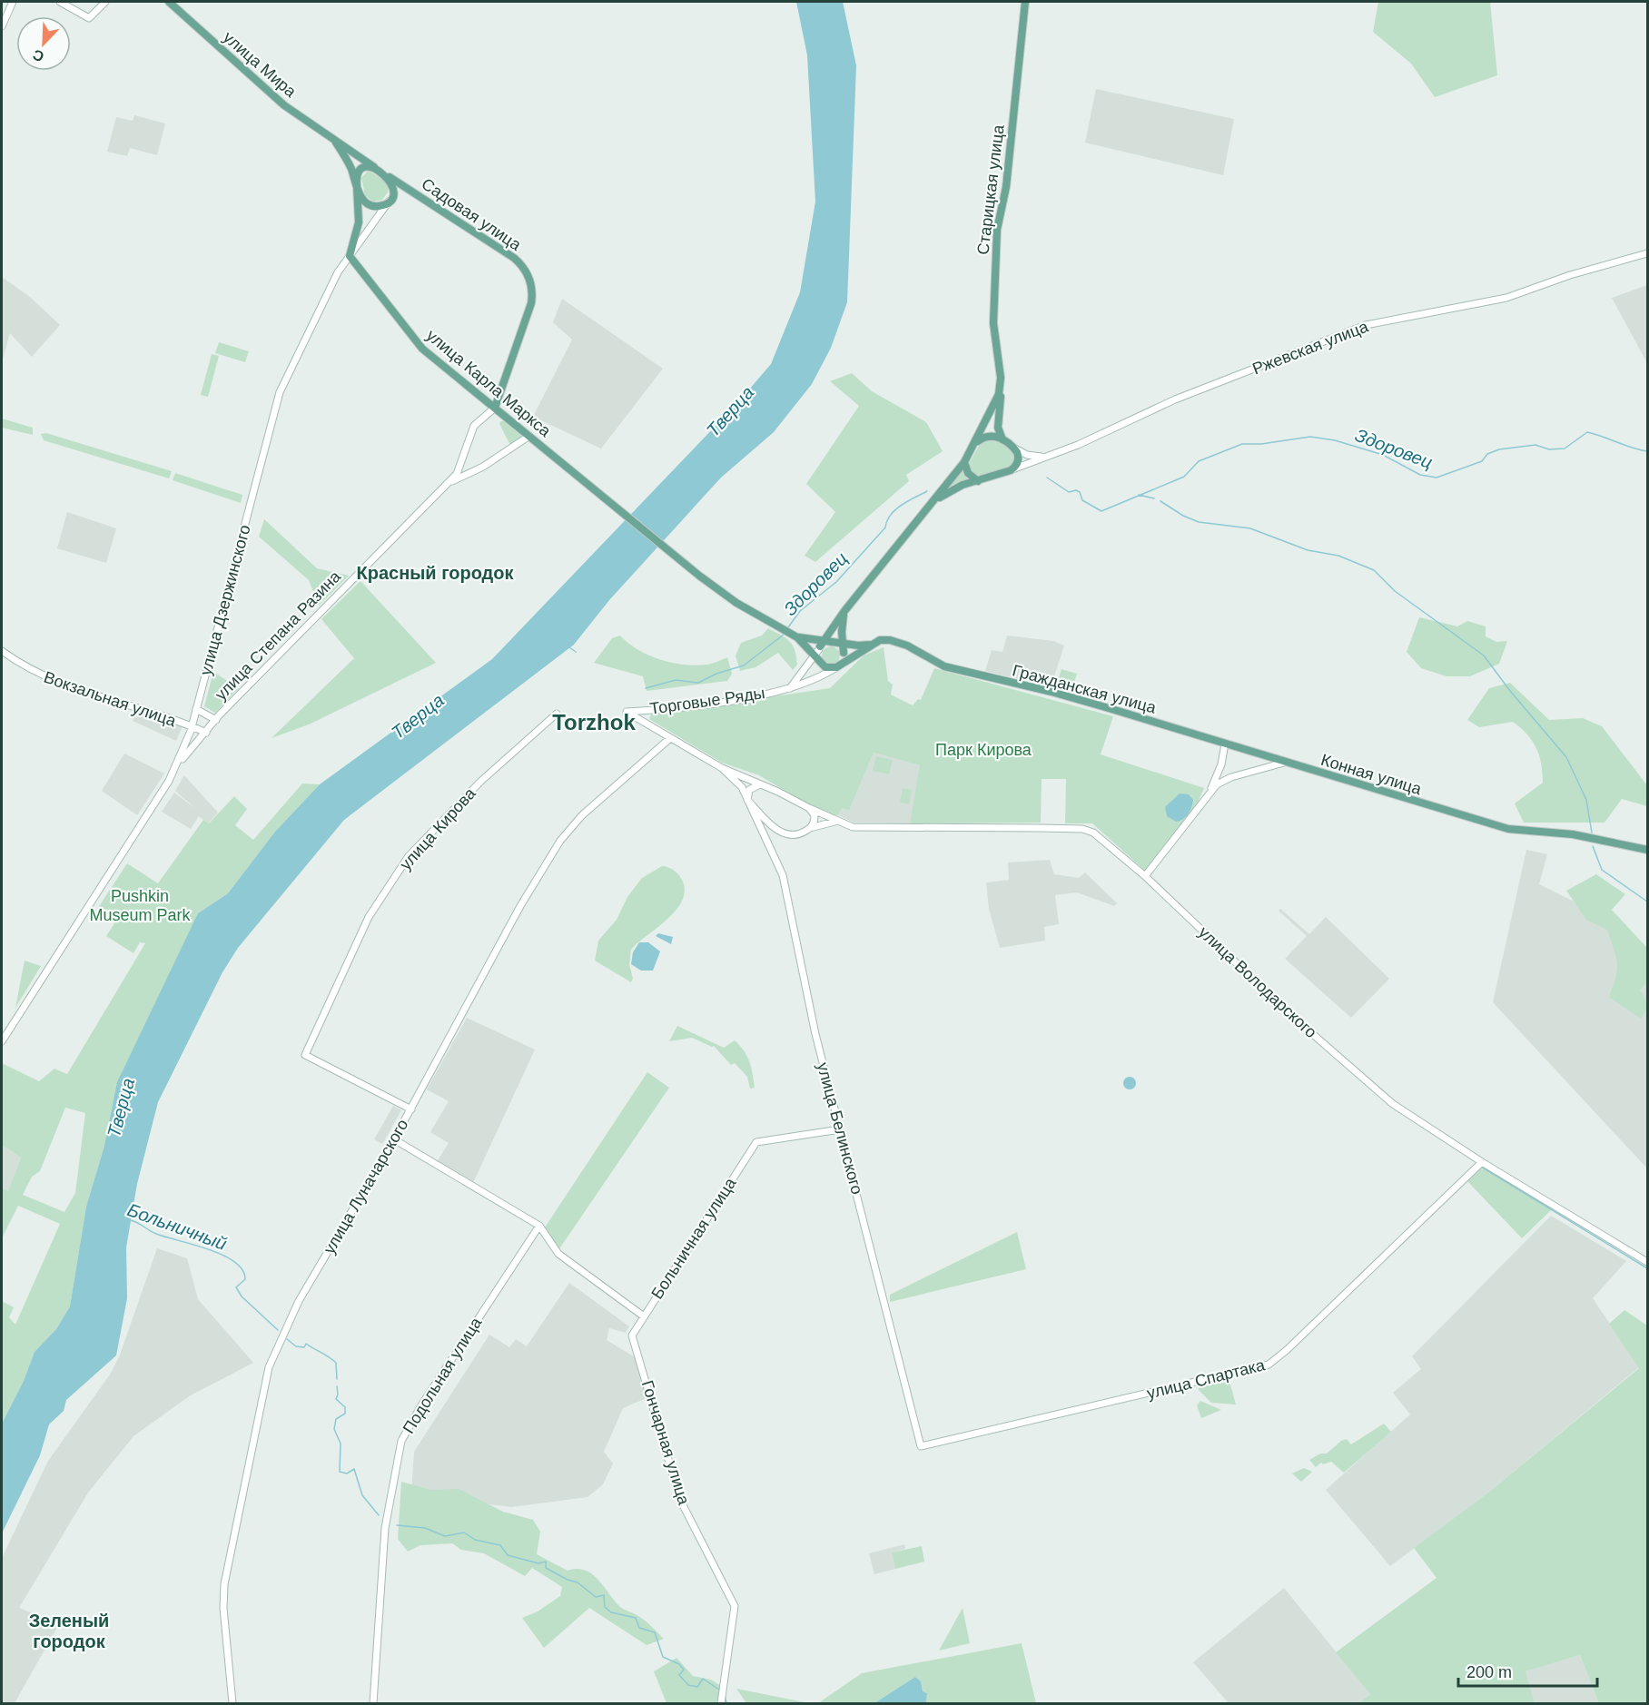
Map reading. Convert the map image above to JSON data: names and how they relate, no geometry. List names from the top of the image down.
{
  "streets": {
    "main road": [
      "улица Мира",
      "Старицкая улица",
      "Садовая улица",
      "улица Карла Маркса",
      "улица Степана Разина",
      "Гражданская улица",
      "Конная улица"
    ],
    "street": [
      "Ржевская улица",
      "улица Дзержинского",
      "Вокзальная улица",
      "Торговые Ряды",
      "улица Кирова",
      "улица Володарского",
      "улица Белинского",
      "улица Луначарского",
      "Больничная улица",
      "Подольная улица",
      "улица Спартака",
      "Гончарная улица"
    ]
  },
  "crossings": [
    ["улица Мира", "Садовая улица"],
    ["улица Мира", "улица Дзержинского"],
    ["Старицкая улица", "Ржевская улица"],
    ["Садовая улица", "улица Дзержинского"],
    ["Садовая улица", "улица Степана Разина"],
    ["улица Карла Маркса", "улица Дзержинского"],
    ["улица Карла Маркса", "улица Степана Разина"],
    ["улица Карла Маркса", "Гражданская улица"],
    ["улица Дзержинского", "улица Степана Разина"],
    ["улица Дзержинского", "Вокзальная улица"],
    ["улица Степана Разина", "Вокзальная улица"],
    ["Гражданская улица", "Торговые Ряды"],
    ["Гражданская улица", "Конная улица"],
    ["Торговые Ряды", "улица Луначарского"],
    ["улица Кирова", "улица Луначарского"],
    ["улица Володарского", "улица Белинского"],
    ["улица Володарского", "улица Спартака"],
    ["улица Белинского", "Больничная улица"],
    ["улица Белинского", "улица Спартака"],
    ["Больничная улица", "Гончарная улица"]
  ],
  "districts": ["Красный городок", "Torzhok", "Зеленый городок"],
  "water": ["Тверца", "Здоровец", "Больничный"],
  "parks": ["Парк Кирова", "Pushkin Museum Park"],
  "scale_bar": "200 m",
  "north": "bottom left"
}
